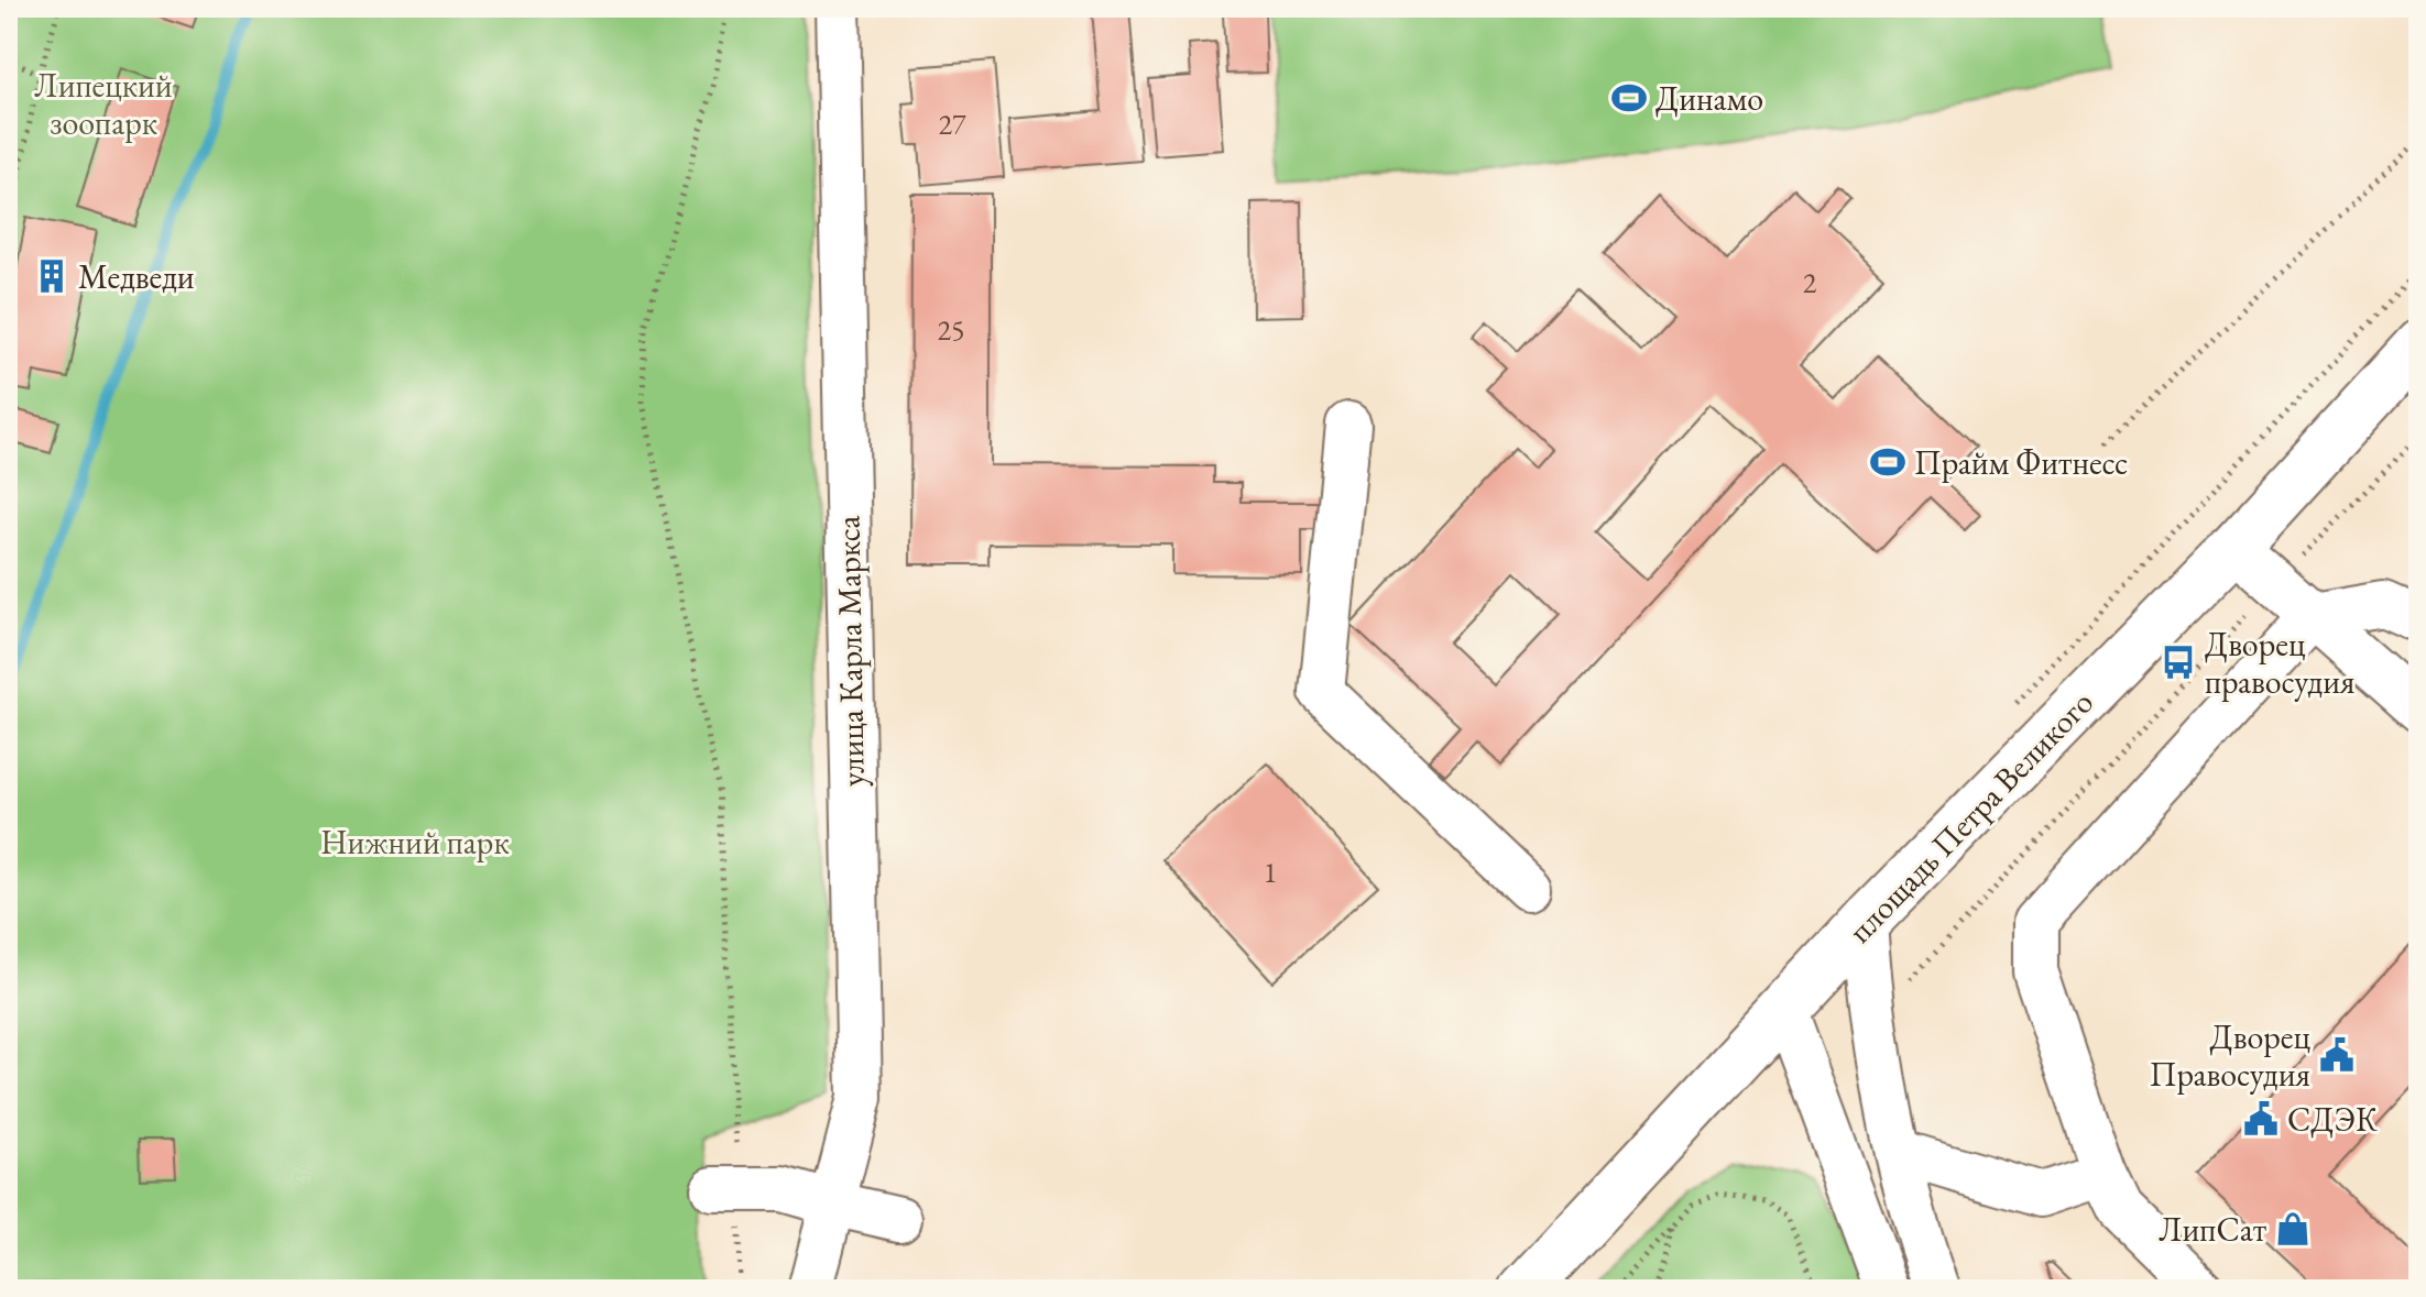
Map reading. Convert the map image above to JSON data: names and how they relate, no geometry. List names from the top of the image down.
{
  "streets": {
    "main road": ["площадь Петра Великого"],
    "street": ["улица Карла Маркса"]
  },
  "parks": ["Липецкий зоопарк", "Нижний парк"],
  "places": {
    "sports": ["Динамо", "Прайм Фитнесс"],
    "building": ["Медведи"],
    "bus stop": ["Дворец правосудия"],
    "public building": ["Дворец Правосудия", "СДЭК"],
    "shop": ["ЛипСат"]
  },
  "house_numbers": [
    "27",
    "2",
    "25",
    "1"
  ]
}
